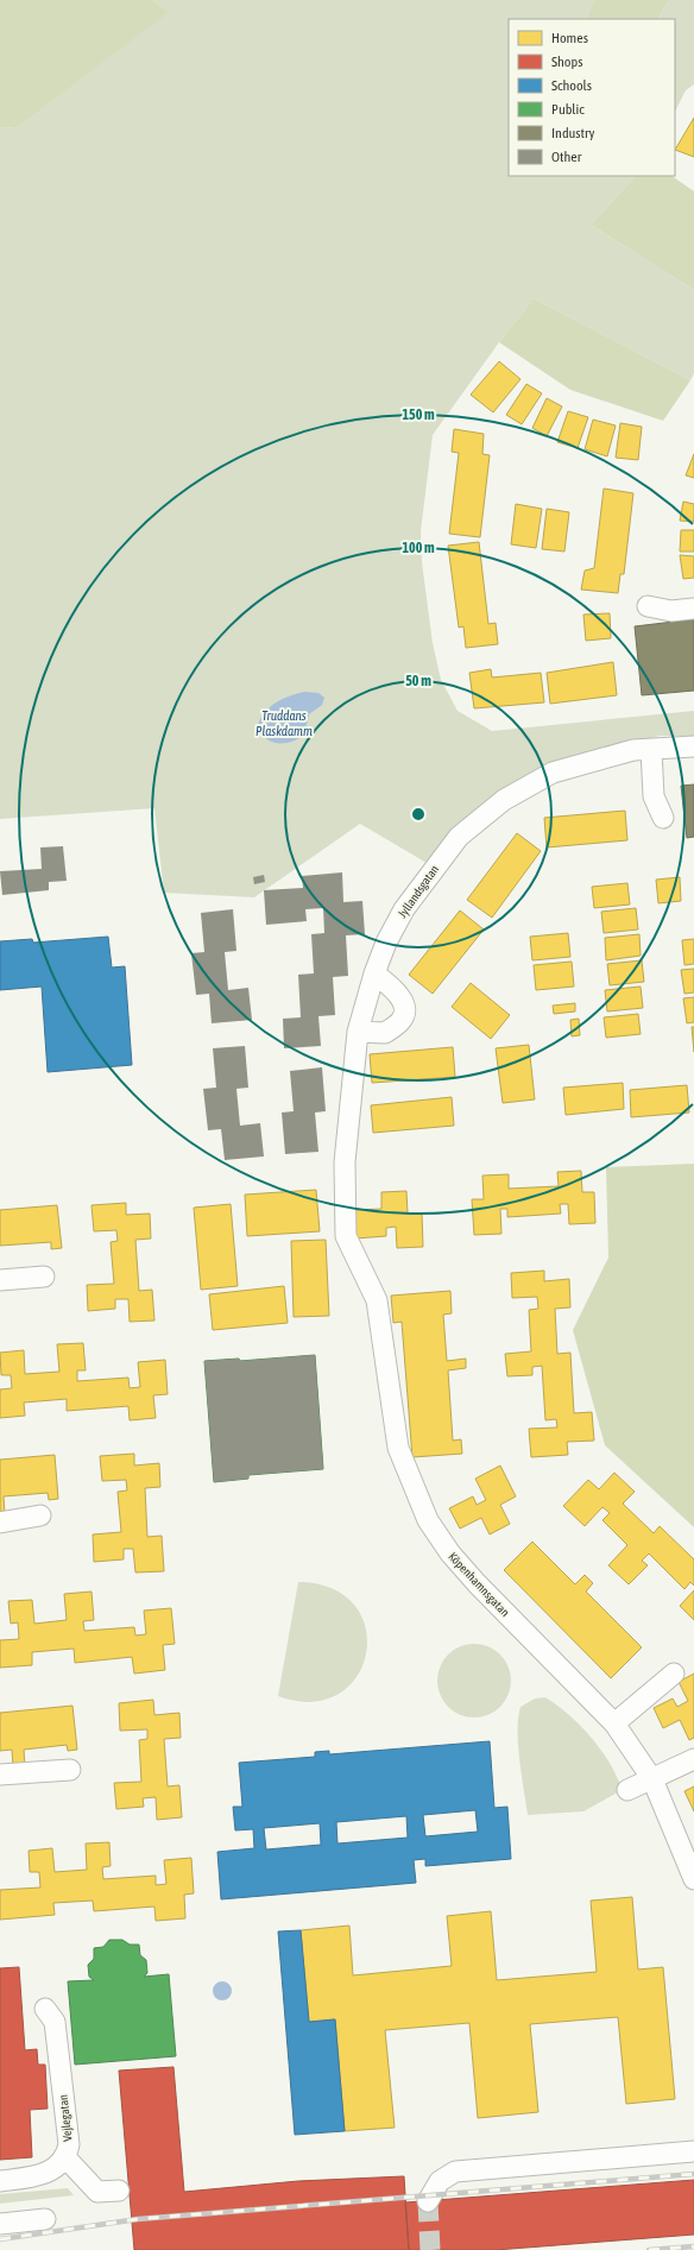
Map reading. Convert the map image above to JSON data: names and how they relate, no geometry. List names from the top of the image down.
{
  "streets": {
    "street": ["Jyllandsgatan", "Köpenhamnsgatan", "Vejlegatan"]
  },
  "crossings": [
    ["Jyllandsgatan", "Köpenhamnsgatan"]
  ],
  "water": ["Truddans Plaskdamm"],
  "legend": [
    "Homes",
    "Shops",
    "Schools",
    "Public",
    "Industry",
    "Other"
  ],
  "rings": ["150 m", "100 m", "50 m"]
}
